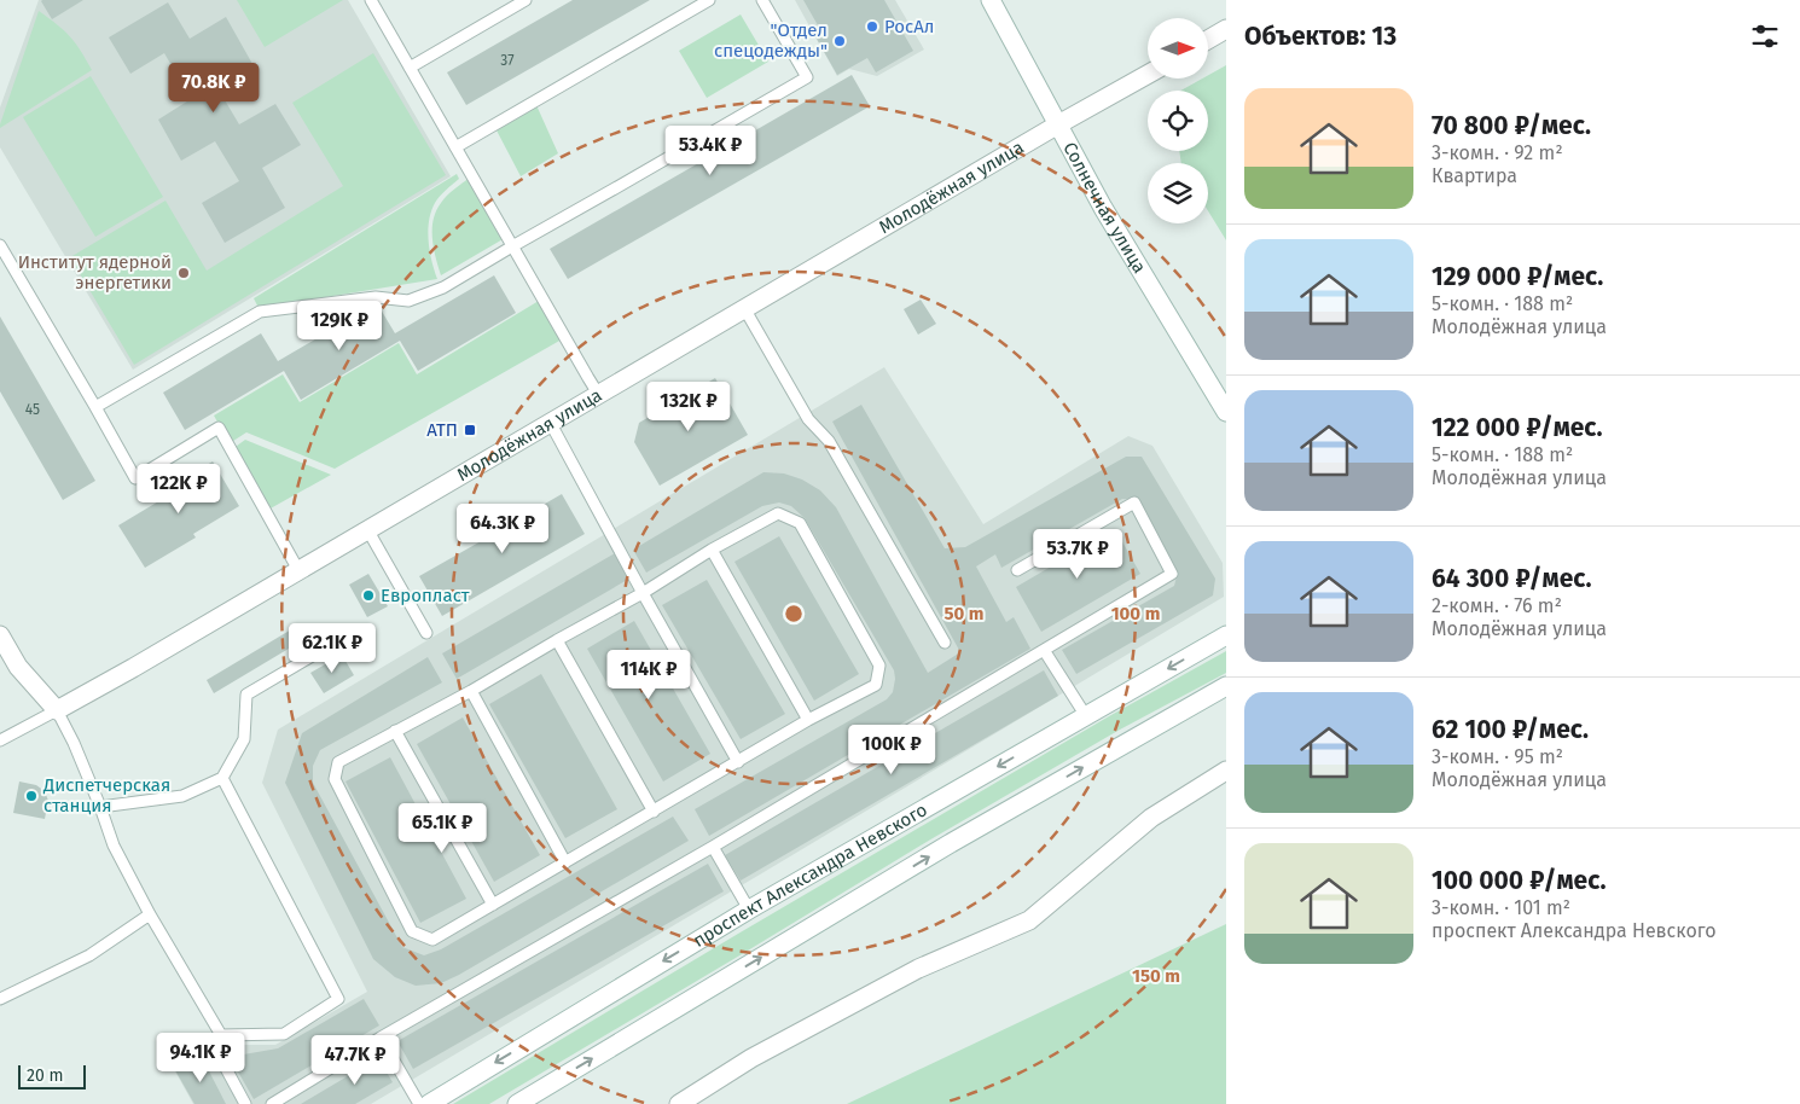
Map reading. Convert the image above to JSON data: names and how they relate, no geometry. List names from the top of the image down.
{
  "streets": {
    "street": ["Молодёжная улица", "Солнечная улица", "проспект Александра Невского"]
  },
  "crossings": [
    ["Молодёжная улица", "Солнечная улица"]
  ],
  "places": {
    "other": [
      "РосАл",
      "\"Отдел спецодежды\"",
      "Институт ядерной энергетики",
      "Европласт",
      "Диспетчерская станция"
    ],
    "transit": ["АТП"]
  },
  "house_numbers": ["37", "45"],
  "scale_bar": "20 m",
  "north": "right",
  "page": {
    "heading": "Объектов: 13",
    "price": [
      "70.8K ₽",
      "53.4K ₽",
      "129K ₽",
      "132K ₽",
      "122K ₽",
      "64.3K ₽",
      "53.7K ₽",
      "62.1K ₽",
      "114K ₽",
      "100K ₽",
      "65.1K ₽",
      "94.1K ₽",
      "47.7K ₽"
    ],
    "list": [
      {
        "name": "70 800 ₽/мес.",
        "note": "3-комн. · 92 m² · Квартира"
      },
      {
        "name": "129 000 ₽/мес.",
        "note": "5-комн. · 188 m² · Молодёжная улица"
      },
      {
        "name": "122 000 ₽/мес.",
        "note": "5-комн. · 188 m² · Молодёжная улица"
      },
      {
        "name": "64 300 ₽/мес.",
        "note": "2-комн. · 76 m² · Молодёжная улица"
      },
      {
        "name": "62 100 ₽/мес.",
        "note": "3-комн. · 95 m² · Молодёжная улица"
      },
      {
        "name": "100 000 ₽/мес.",
        "note": "3-комн. · 101 m² · проспект Александра Невского"
      }
    ],
    "scale": "20 m"
  },
  "rings": ["50 m", "100 m", "150 m"]
}
